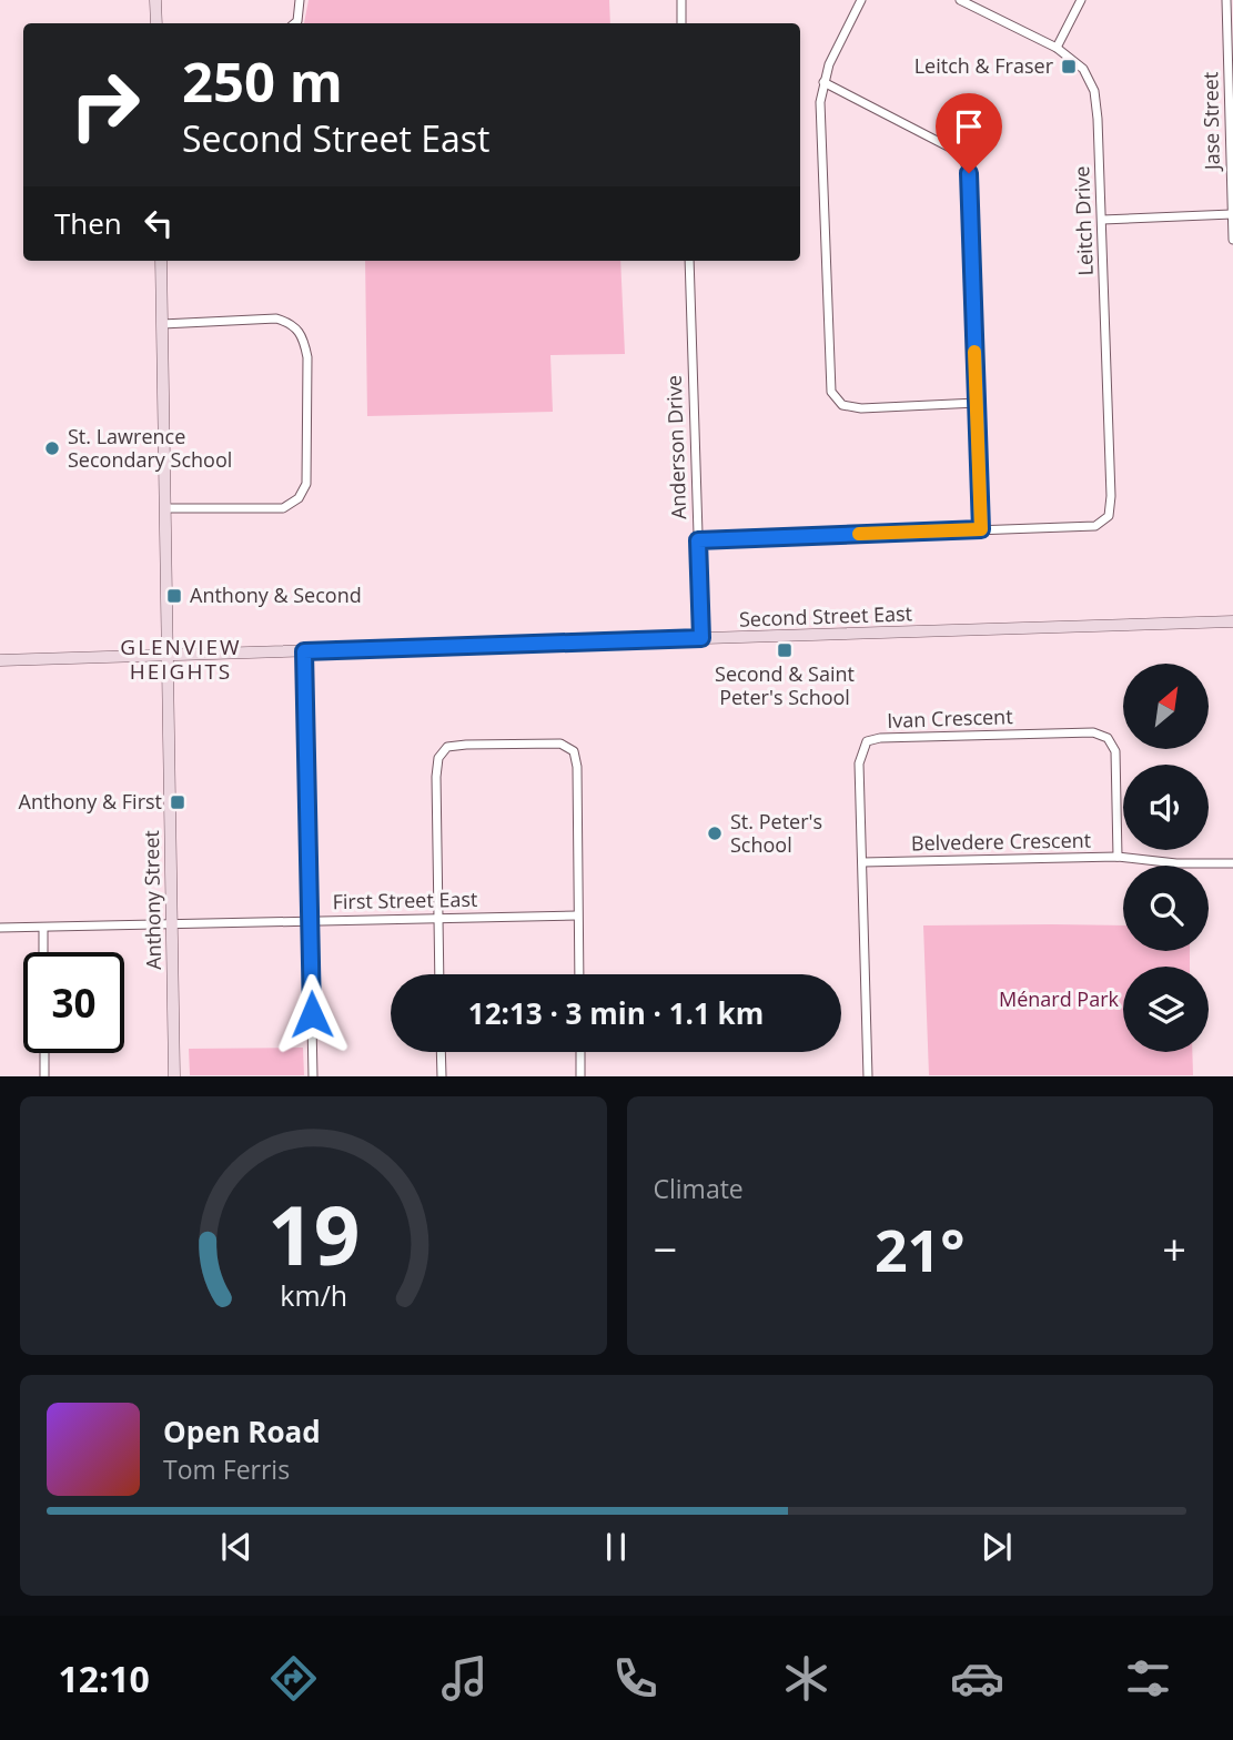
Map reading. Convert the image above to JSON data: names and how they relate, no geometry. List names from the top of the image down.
{
  "streets": {
    "main road": ["Second Street East", "Anthony Street"],
    "street": [
      "Jase Street",
      "Leitch Drive",
      "Anderson Drive",
      "Ivan Crescent",
      "Belvedere Crescent",
      "First Street East"
    ]
  },
  "crossings": [
    ["Anderson Drive", "Second Street East"],
    ["Second Street East", "Anthony Street"],
    ["Ivan Crescent", "Belvedere Crescent"],
    ["Anthony Street", "First Street East"]
  ],
  "districts": ["GLENVIEW HEIGHTS"],
  "parks": ["Ménard Park"],
  "places": {
    "transit": [
      "Leitch & Fraser",
      "Anthony & Second",
      "Second & Saint Peter's School",
      "Anthony & First"
    ],
    "other": ["St. Lawrence Secondary School", "St. Peter's School"]
  },
  "north": "top right",
  "page": {
    "turn": ["250 m", "Second Street East"],
    "then": "Then",
    "limit": "30",
    "trip": "12:13 · 3 min · 1.1 km",
    "tile": "Climate",
    "heat": ["−", "21°", "+"],
    "song": ["Open Road", "Tom Ferris"],
    "tabs": "12:10",
    "gauge": ["19", "km/h"]
  }
}
